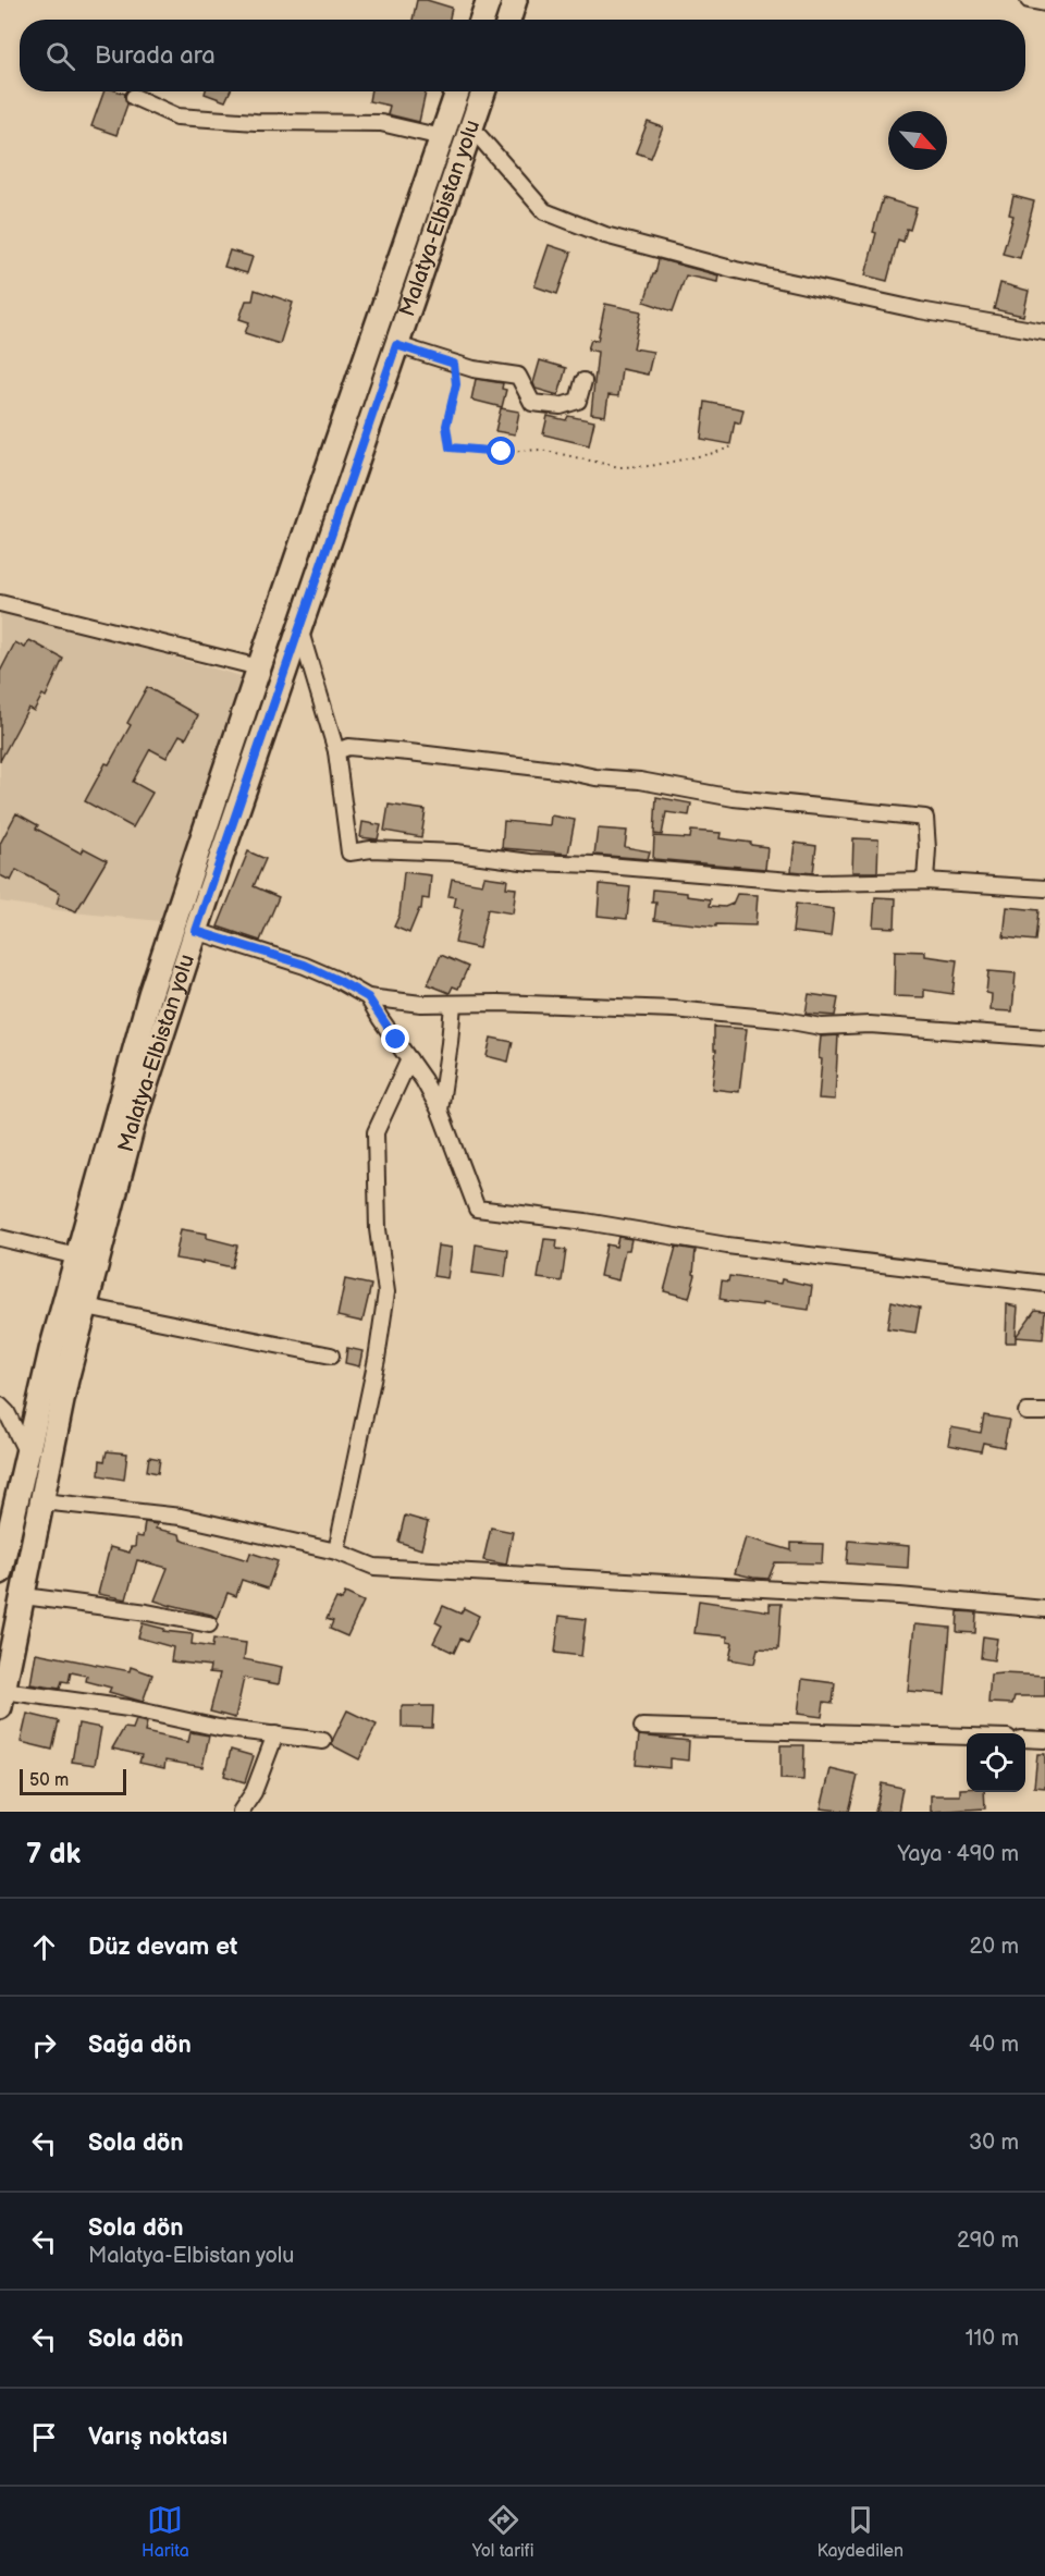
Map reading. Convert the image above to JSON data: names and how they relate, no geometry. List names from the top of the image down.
{
  "streets": {
    "main road": ["Malatya-Elbistan yolu"]
  },
  "scale_bar": "50 m",
  "north": "bottom right",
  "page": {
    "search": "Burada ara",
    "scale": "50 m",
    "heading": ["7 dk", "Yaya · 490 m"],
    "list": [
      ["Düz devam et", "20 m"],
      ["Sağa dön", "40 m"],
      ["Sola dön", "30 m"],
      ["Sola dön", "Malatya-Elbistan yolu", "290 m"],
      ["Sola dön", "110 m"],
      "Varış noktası"
    ],
    "nav": ["Harita", "Yol tarifi", "Kaydedilen"]
  }
}
